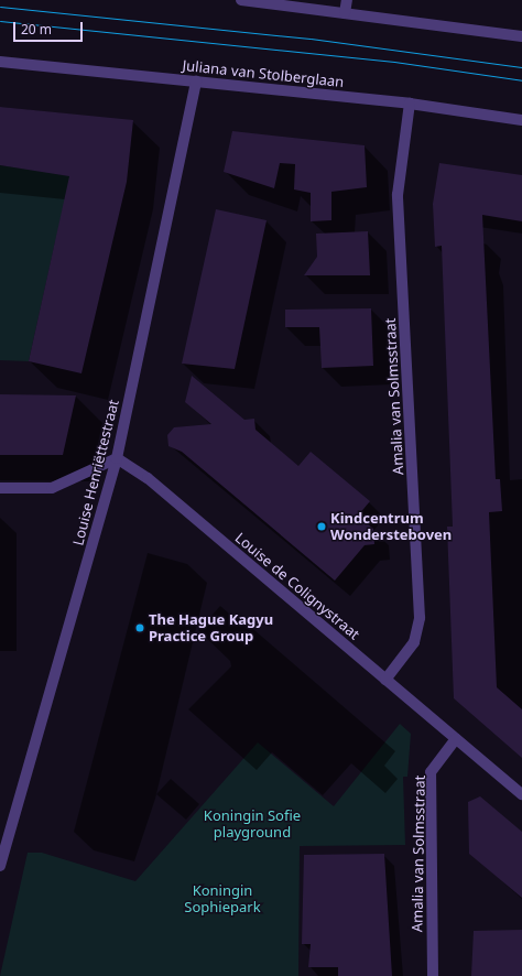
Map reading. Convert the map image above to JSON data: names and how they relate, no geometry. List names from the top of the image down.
{
  "streets": {
    "street": [
      "Juliana van Stolberglaan",
      "Amalia van Solmsstraat",
      "Louise Henriëttestraat",
      "Louise de Colignystraat"
    ]
  },
  "crossings": [
    ["Juliana van Stolberglaan", "Amalia van Solmsstraat"],
    ["Juliana van Stolberglaan", "Louise Henriëttestraat"],
    ["Amalia van Solmsstraat", "Louise de Colignystraat"],
    ["Louise Henriëttestraat", "Louise de Colignystraat"]
  ],
  "parks": ["Koningin Sofie playground", "Koningin Sophiepark"],
  "places": ["Kindcentrum Wondersteboven", "The Hague Kagyu Practice Group"],
  "scale_bar": "20 m"
}
